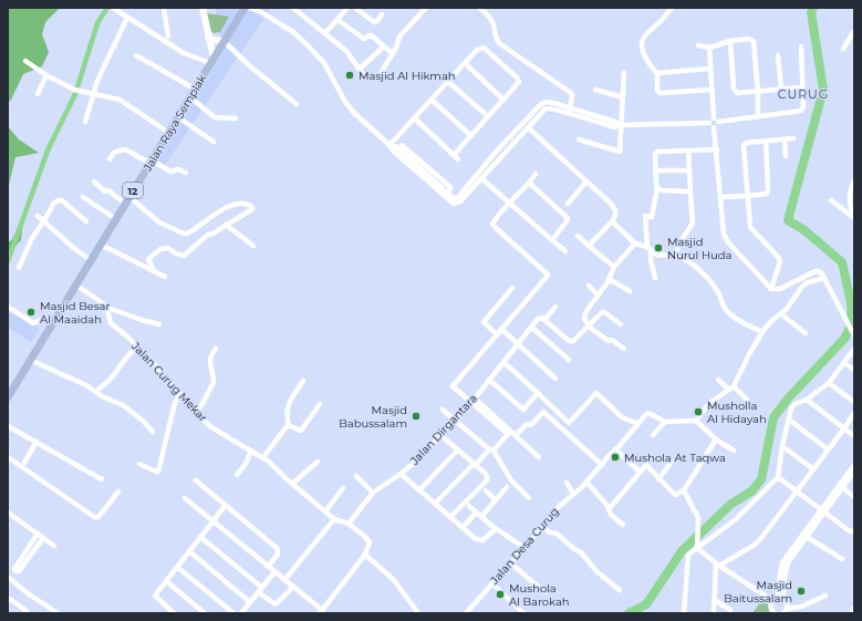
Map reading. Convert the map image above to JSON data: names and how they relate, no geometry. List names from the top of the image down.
{
  "streets": {
    "main road": ["Jalan Raya Semplak", "12"],
    "street": ["Jalan Curug Mekar", "Jalan Dirgantara", "Jalan Desa Curug"]
  },
  "crossings": [
    ["Jalan Curug Mekar", "Jalan Dirgantara"]
  ],
  "districts": ["CURUG"],
  "places": [
    "Masjid Al Hikmah",
    "Masjid Nurul Huda",
    "Masjid Besar Al Maaidah",
    "Musholla Al Hidayah",
    "Masjid Babussalam",
    "Mushola At Taqwa",
    "Masjid Baitussalam",
    "Mushola Al Barokah"
  ]
}
